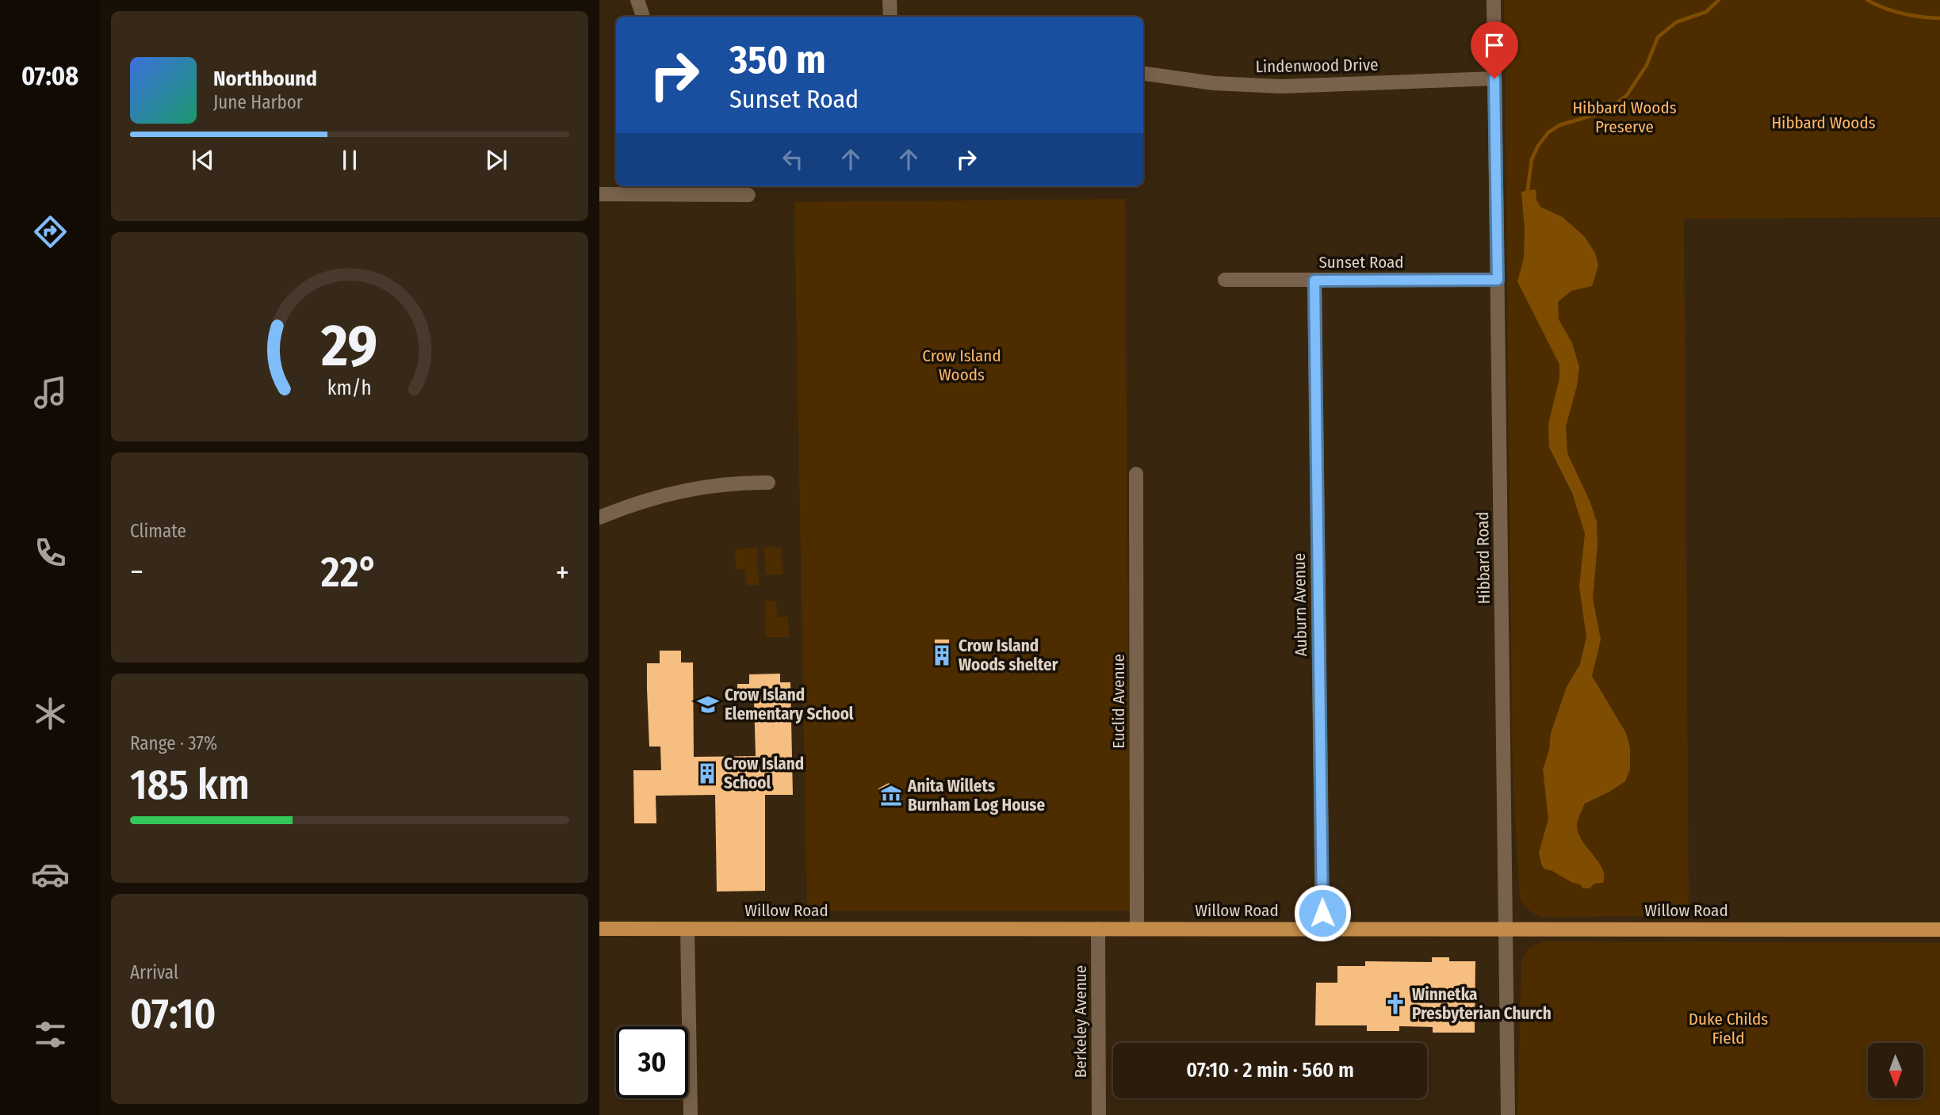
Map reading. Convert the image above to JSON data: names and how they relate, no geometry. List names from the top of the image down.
{
  "streets": {
    "main road": ["Willow Road"],
    "street": [
      "Lindenwood Drive",
      "Sunset Road",
      "Hibbard Road",
      "Auburn Avenue",
      "Euclid Avenue",
      "Berkeley Avenue"
    ]
  },
  "crossings": [
    ["Lindenwood Drive", "Hibbard Road"],
    ["Sunset Road", "Hibbard Road"],
    ["Sunset Road", "Auburn Avenue"],
    ["Hibbard Road", "Willow Road"],
    ["Auburn Avenue", "Willow Road"],
    ["Euclid Avenue", "Willow Road"],
    ["Willow Road", "Berkeley Avenue"]
  ],
  "parks": [
    "Hibbard Woods Preserve",
    "Hibbard Woods",
    "Crow Island Woods",
    "Duke Childs Field"
  ],
  "places": {
    "building": ["Crow Island Woods shelter", "Crow Island School"],
    "school or university": ["Crow Island Elementary School"],
    "museum": ["Anita Willets Burnham Log House"],
    "church": ["Winnetka Presbyterian Church"]
  },
  "north": "bottom",
  "page": {
    "tabs": "07:08",
    "turn": ["350 m", "Sunset Road"],
    "song": ["Northbound", "June Harbor"],
    "tile": [
      "Climate",
      ["Range · 37%", "185 km"],
      ["Arrival", "07:10"]
    ],
    "heat": ["−", "22°", "+"],
    "limit": "30",
    "trip": "07:10 · 2 min · 560 m",
    "gauge": ["29", "km/h"]
  }
}
